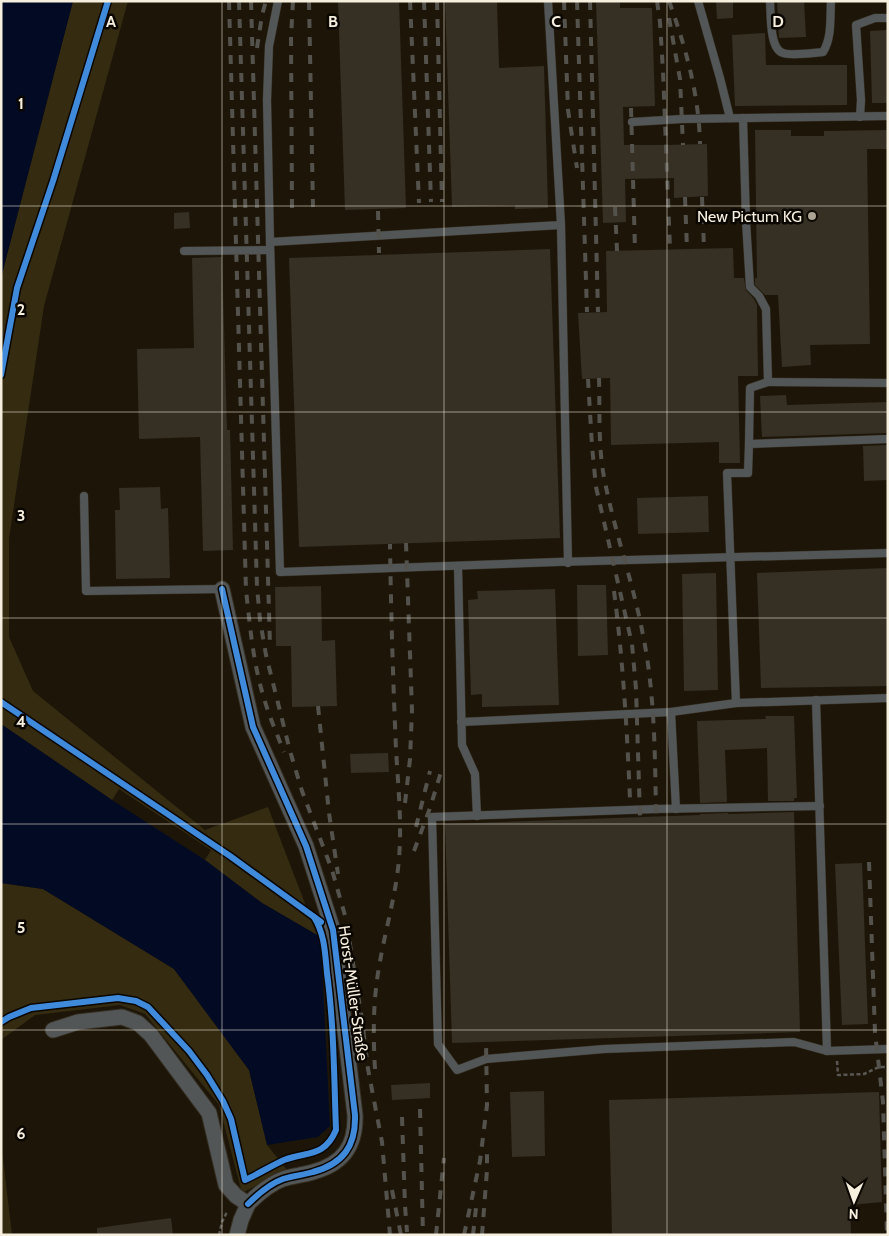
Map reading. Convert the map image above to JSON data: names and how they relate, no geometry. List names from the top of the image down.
{
  "streets": {
    "street": ["Horst-Müller-Straße"]
  },
  "places": ["New Pictum KG"],
  "north": "bottom",
  "grid": {
    "columns": [
      "A",
      "B",
      "C",
      "D"
    ],
    "rows": [
      "1",
      "2",
      "3",
      "4",
      "5",
      "6"
    ]
  }
}
